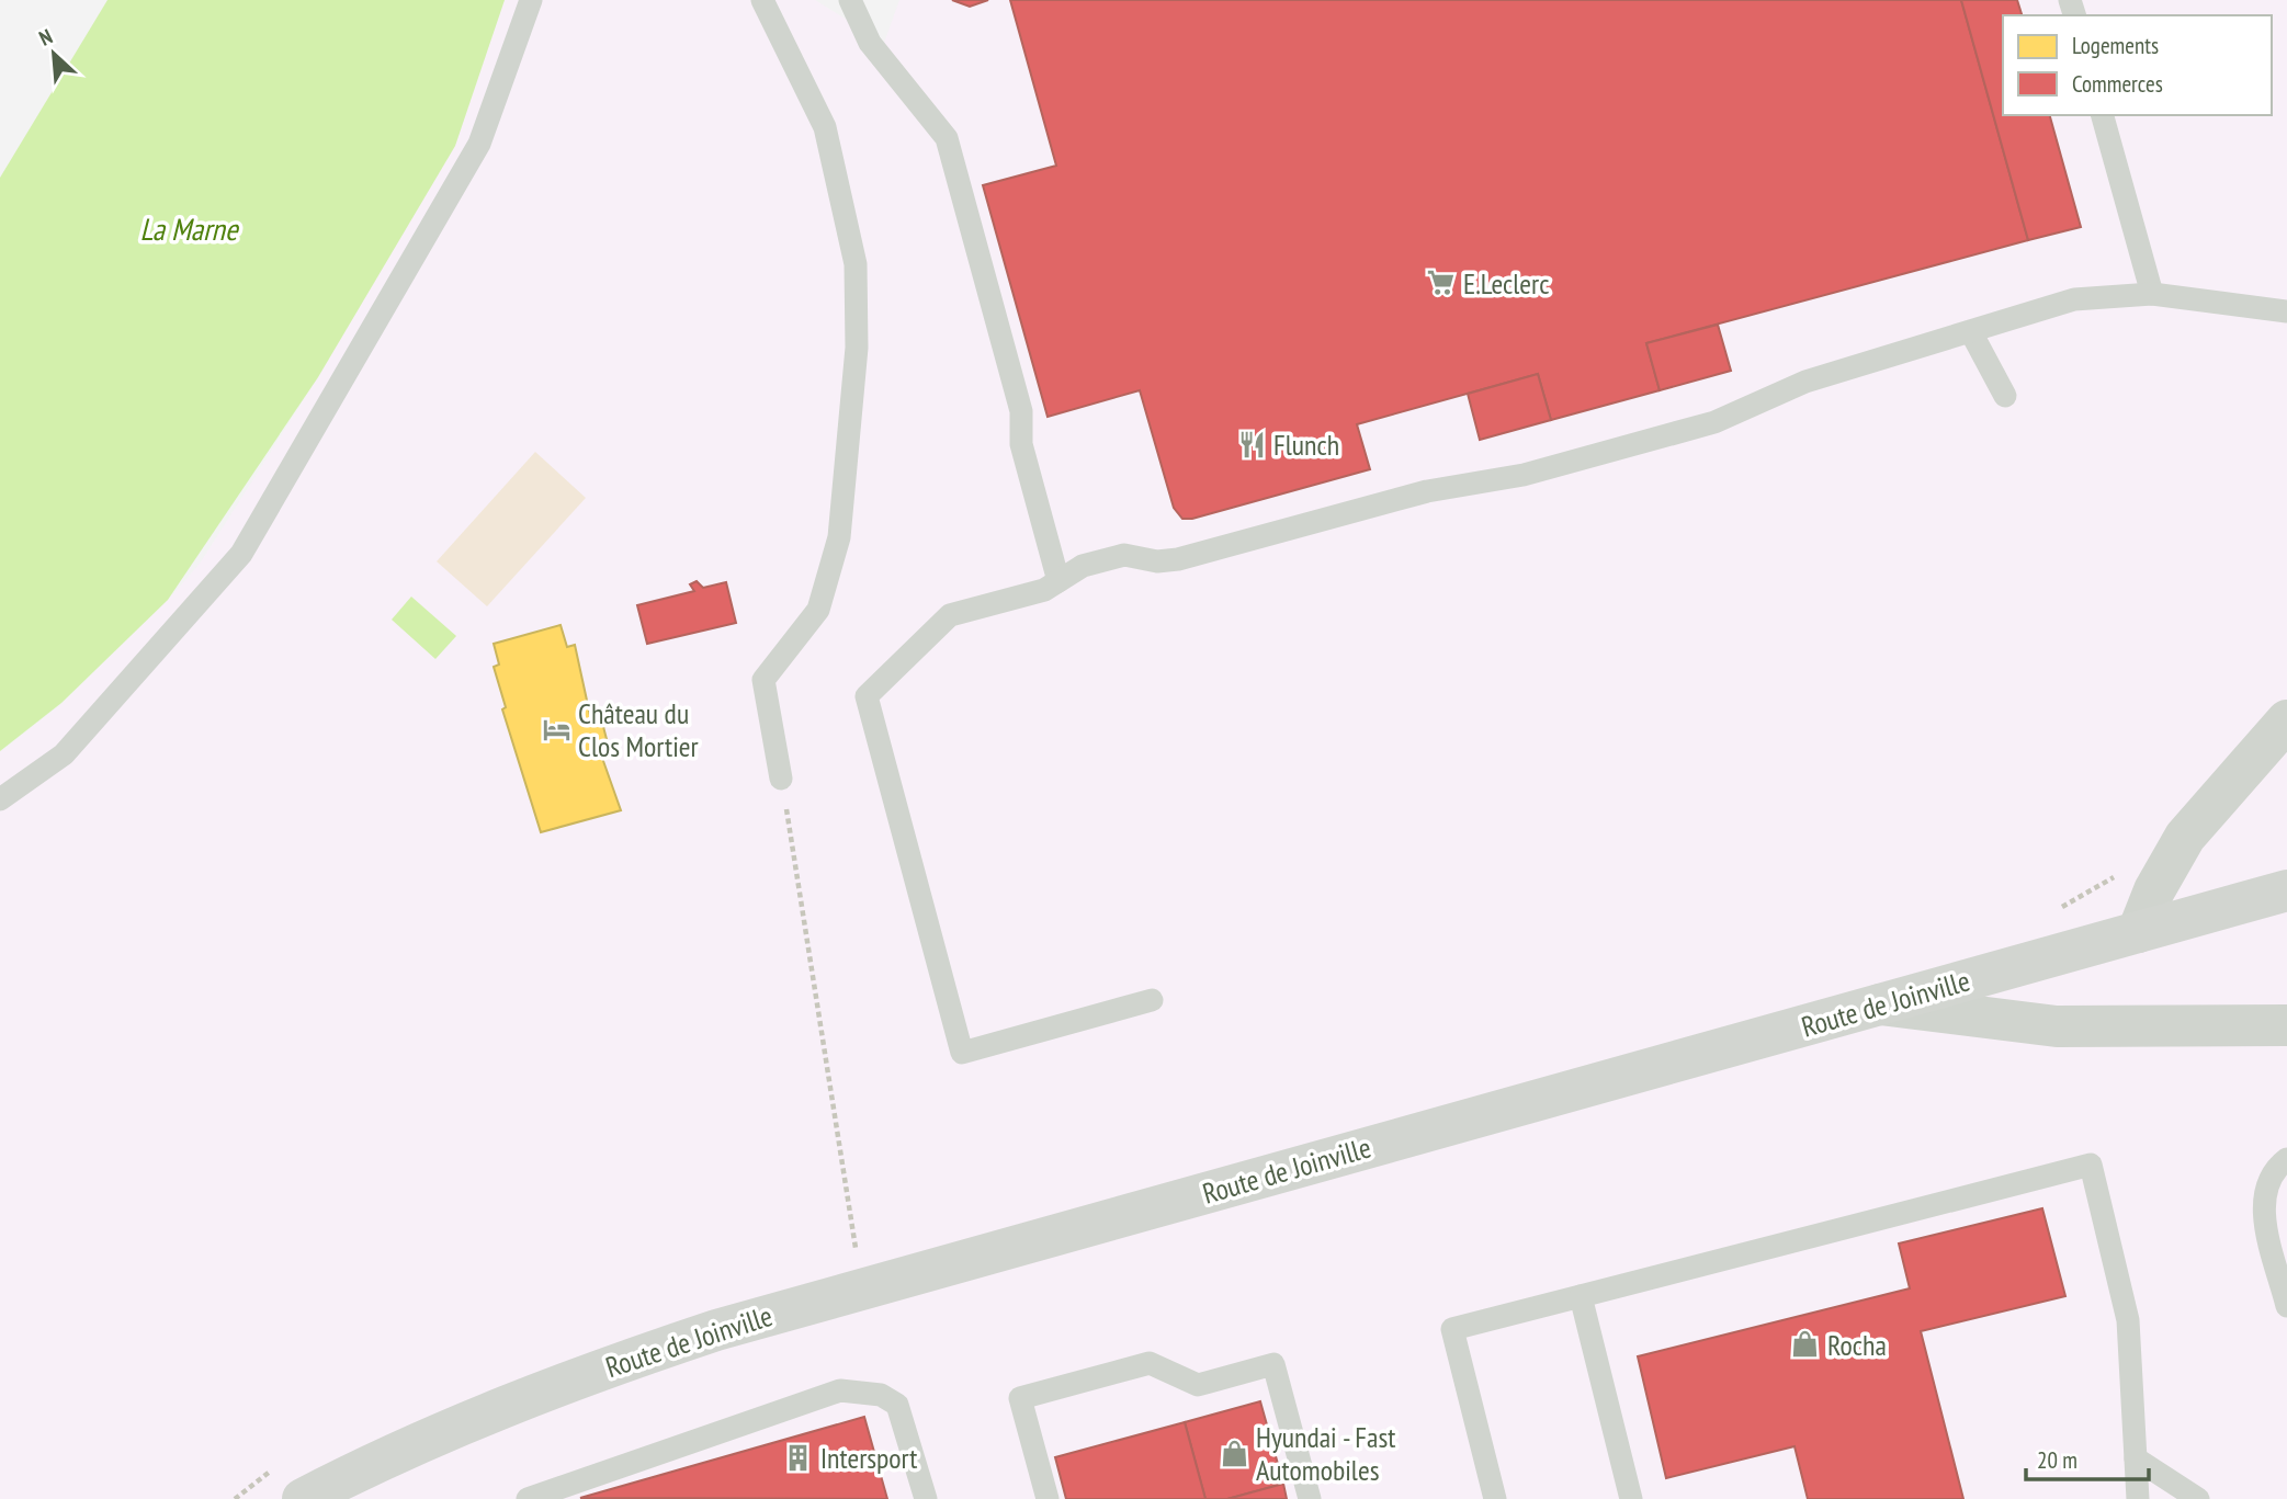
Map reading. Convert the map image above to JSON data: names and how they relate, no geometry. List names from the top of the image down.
{
  "streets": {
    "main road": ["Route de Joinville"]
  },
  "water": ["La Marne"],
  "places": {
    "supermarket": ["E.Leclerc"],
    "restaurant": ["Flunch"],
    "hotel": ["Château du Clos Mortier"],
    "shop": ["Rocha", "Hyundai - Fast Automobiles"],
    "building": ["Intersport"]
  },
  "legend": ["Logements", "Commerces"],
  "scale_bar": "20 m",
  "north": "top left"
}
